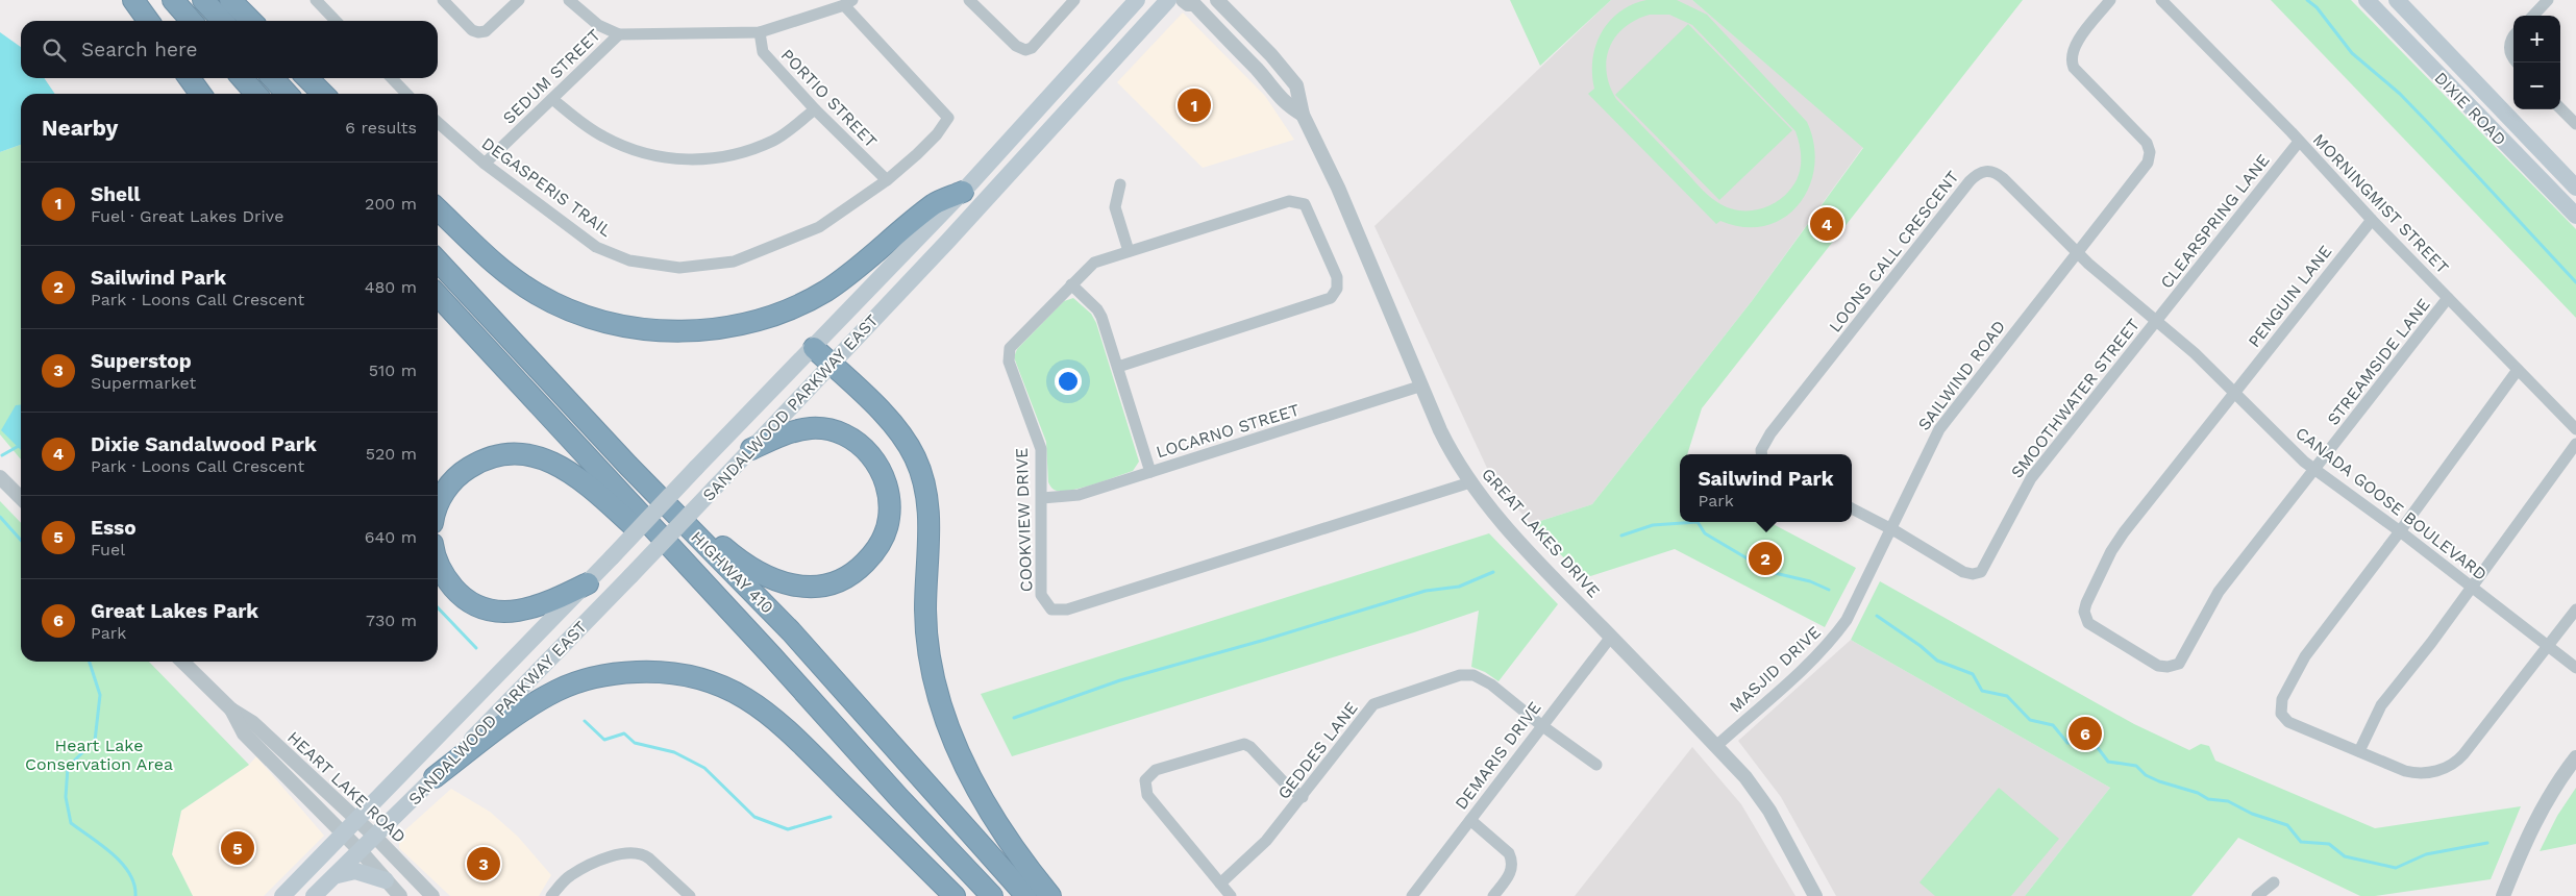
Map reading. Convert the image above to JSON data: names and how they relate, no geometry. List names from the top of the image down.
{
  "streets": {
    "highway": ["HIGHWAY 410"],
    "main road": ["DIXIE ROAD", "SANDALWOOD PARKWAY EAST"],
    "street": [
      "SEDUM STREET",
      "PORTIO STREET",
      "DEGASPERIS TRAIL",
      "MORNINGMIST STREET",
      "CLEARSPRING LANE",
      "LOONS CALL CRESCENT",
      "PENGUIN LANE",
      "STREAMSIDE LANE",
      "SAILWIND ROAD",
      "SMOOTHWATER STREET",
      "LOCARNO STREET",
      "CANADA GOOSE BOULEVARD",
      "COOKVIEW DRIVE",
      "GREAT LAKES DRIVE",
      "MASJID DRIVE",
      "GEDDES LANE",
      "DEMARIS DRIVE",
      "HEART LAKE ROAD"
    ]
  },
  "crossings": [
    ["SEDUM STREET", "DEGASPERIS TRAIL"],
    ["PORTIO STREET", "DEGASPERIS TRAIL"],
    ["MORNINGMIST STREET", "CLEARSPRING LANE"],
    ["MORNINGMIST STREET", "PENGUIN LANE"],
    ["MORNINGMIST STREET", "STREAMSIDE LANE"],
    ["CLEARSPRING LANE", "SMOOTHWATER STREET"],
    ["CLEARSPRING LANE", "CANADA GOOSE BOULEVARD"],
    ["LOONS CALL CRESCENT", "SAILWIND ROAD"],
    ["LOONS CALL CRESCENT", "CANADA GOOSE BOULEVARD"],
    ["PENGUIN LANE", "STREAMSIDE LANE"],
    ["PENGUIN LANE", "CANADA GOOSE BOULEVARD"],
    ["STREAMSIDE LANE", "CANADA GOOSE BOULEVARD"],
    ["SAILWIND ROAD", "SMOOTHWATER STREET"],
    ["SAILWIND ROAD", "CANADA GOOSE BOULEVARD"],
    ["SAILWIND ROAD", "MASJID DRIVE"],
    ["SMOOTHWATER STREET", "CANADA GOOSE BOULEVARD"],
    ["SMOOTHWATER STREET", "MASJID DRIVE"],
    ["SANDALWOOD PARKWAY EAST", "HEART LAKE ROAD"],
    ["LOCARNO STREET", "COOKVIEW DRIVE"],
    ["LOCARNO STREET", "GREAT LAKES DRIVE"],
    ["COOKVIEW DRIVE", "GREAT LAKES DRIVE"],
    ["GREAT LAKES DRIVE", "MASJID DRIVE"],
    ["GREAT LAKES DRIVE", "DEMARIS DRIVE"],
    ["GEDDES LANE", "DEMARIS DRIVE"]
  ],
  "parks": ["Heart Lake Conservation Area"],
  "page": {
    "map_buttons": ["+", "−"],
    "search": "Search here",
    "pins": [
      "1",
      "4",
      "2",
      "6",
      "5",
      "3"
    ],
    "heading": ["Nearby", "6 results"],
    "list": [
      {
        "mark": "1",
        "name": "Shell",
        "note": "Fuel · Great Lakes Drive",
        "value": "200 m"
      },
      {
        "mark": "2",
        "name": "Sailwind Park",
        "note": "Park · Loons Call Crescent",
        "value": "480 m"
      },
      {
        "mark": "3",
        "name": "Superstop",
        "note": "Supermarket",
        "value": "510 m"
      },
      {
        "mark": "4",
        "name": "Dixie Sandalwood Park",
        "note": "Park · Loons Call Crescent",
        "value": "520 m"
      },
      {
        "mark": "5",
        "name": "Esso",
        "note": "Fuel",
        "value": "640 m"
      },
      {
        "mark": "6",
        "name": "Great Lakes Park",
        "note": "Park",
        "value": "730 m"
      }
    ],
    "popup": ["Sailwind Park", "Park"]
  }
}
